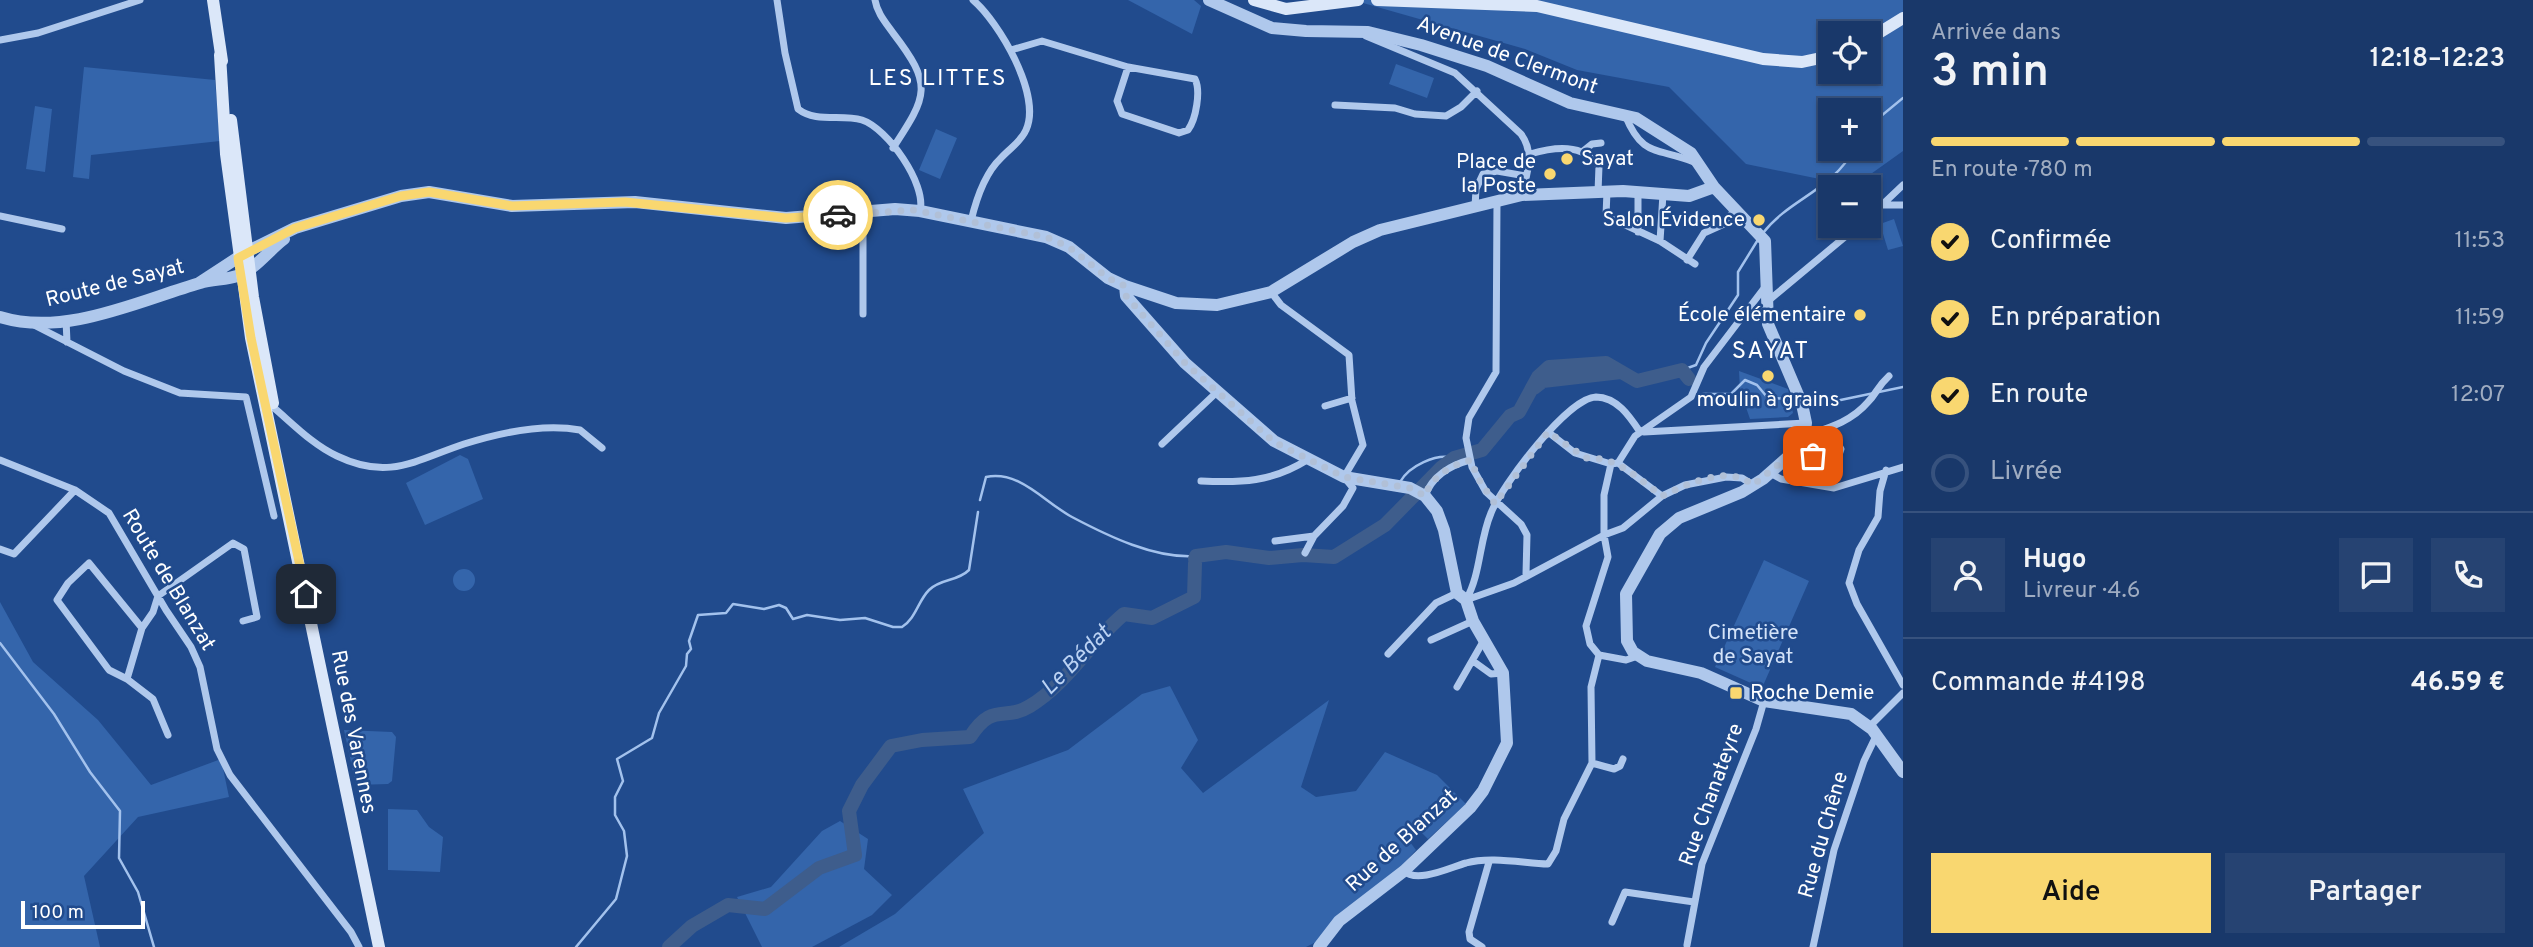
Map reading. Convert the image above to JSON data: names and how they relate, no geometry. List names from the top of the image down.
{
  "streets": {
    "main road": ["Rue des Varennes"],
    "street": [
      "Avenue de Clermont",
      "Route de Sayat",
      "Route de Blanzat",
      "Rue Chanateyre",
      "Rue du Chêne",
      "Rue de Blanzat"
    ]
  },
  "crossings": [
    ["Route de Sayat", "Rue des Varennes"]
  ],
  "districts": ["LES LITTES", "SAYAT"],
  "water": ["Le Bédat"],
  "parks": ["Cimetière de Sayat"],
  "places": {
    "other": [
      "Sayat",
      "Place de la Poste",
      "Salon Évidence",
      "École élémentaire",
      "moulin à grains"
    ],
    "transit": ["Roche Demie"]
  },
  "scale_bar": "100 m",
  "page": {
    "heading": ["3 min", "Arrivée dans", "12:18–12:23"],
    "panel": [
      "Hugo",
      "Livreur · 4.6",
      "Commande #4198",
      "46.59 €"
    ],
    "map_buttons": ["+", "−"],
    "bar": "En route · 780 m",
    "list": [
      ["Confirmée", "11:53"],
      ["En préparation", "11:59"],
      ["En route", "12:07"],
      "Livrée"
    ],
    "buttons": ["Aide", "Partager"],
    "scale": "100 m"
  }
}
